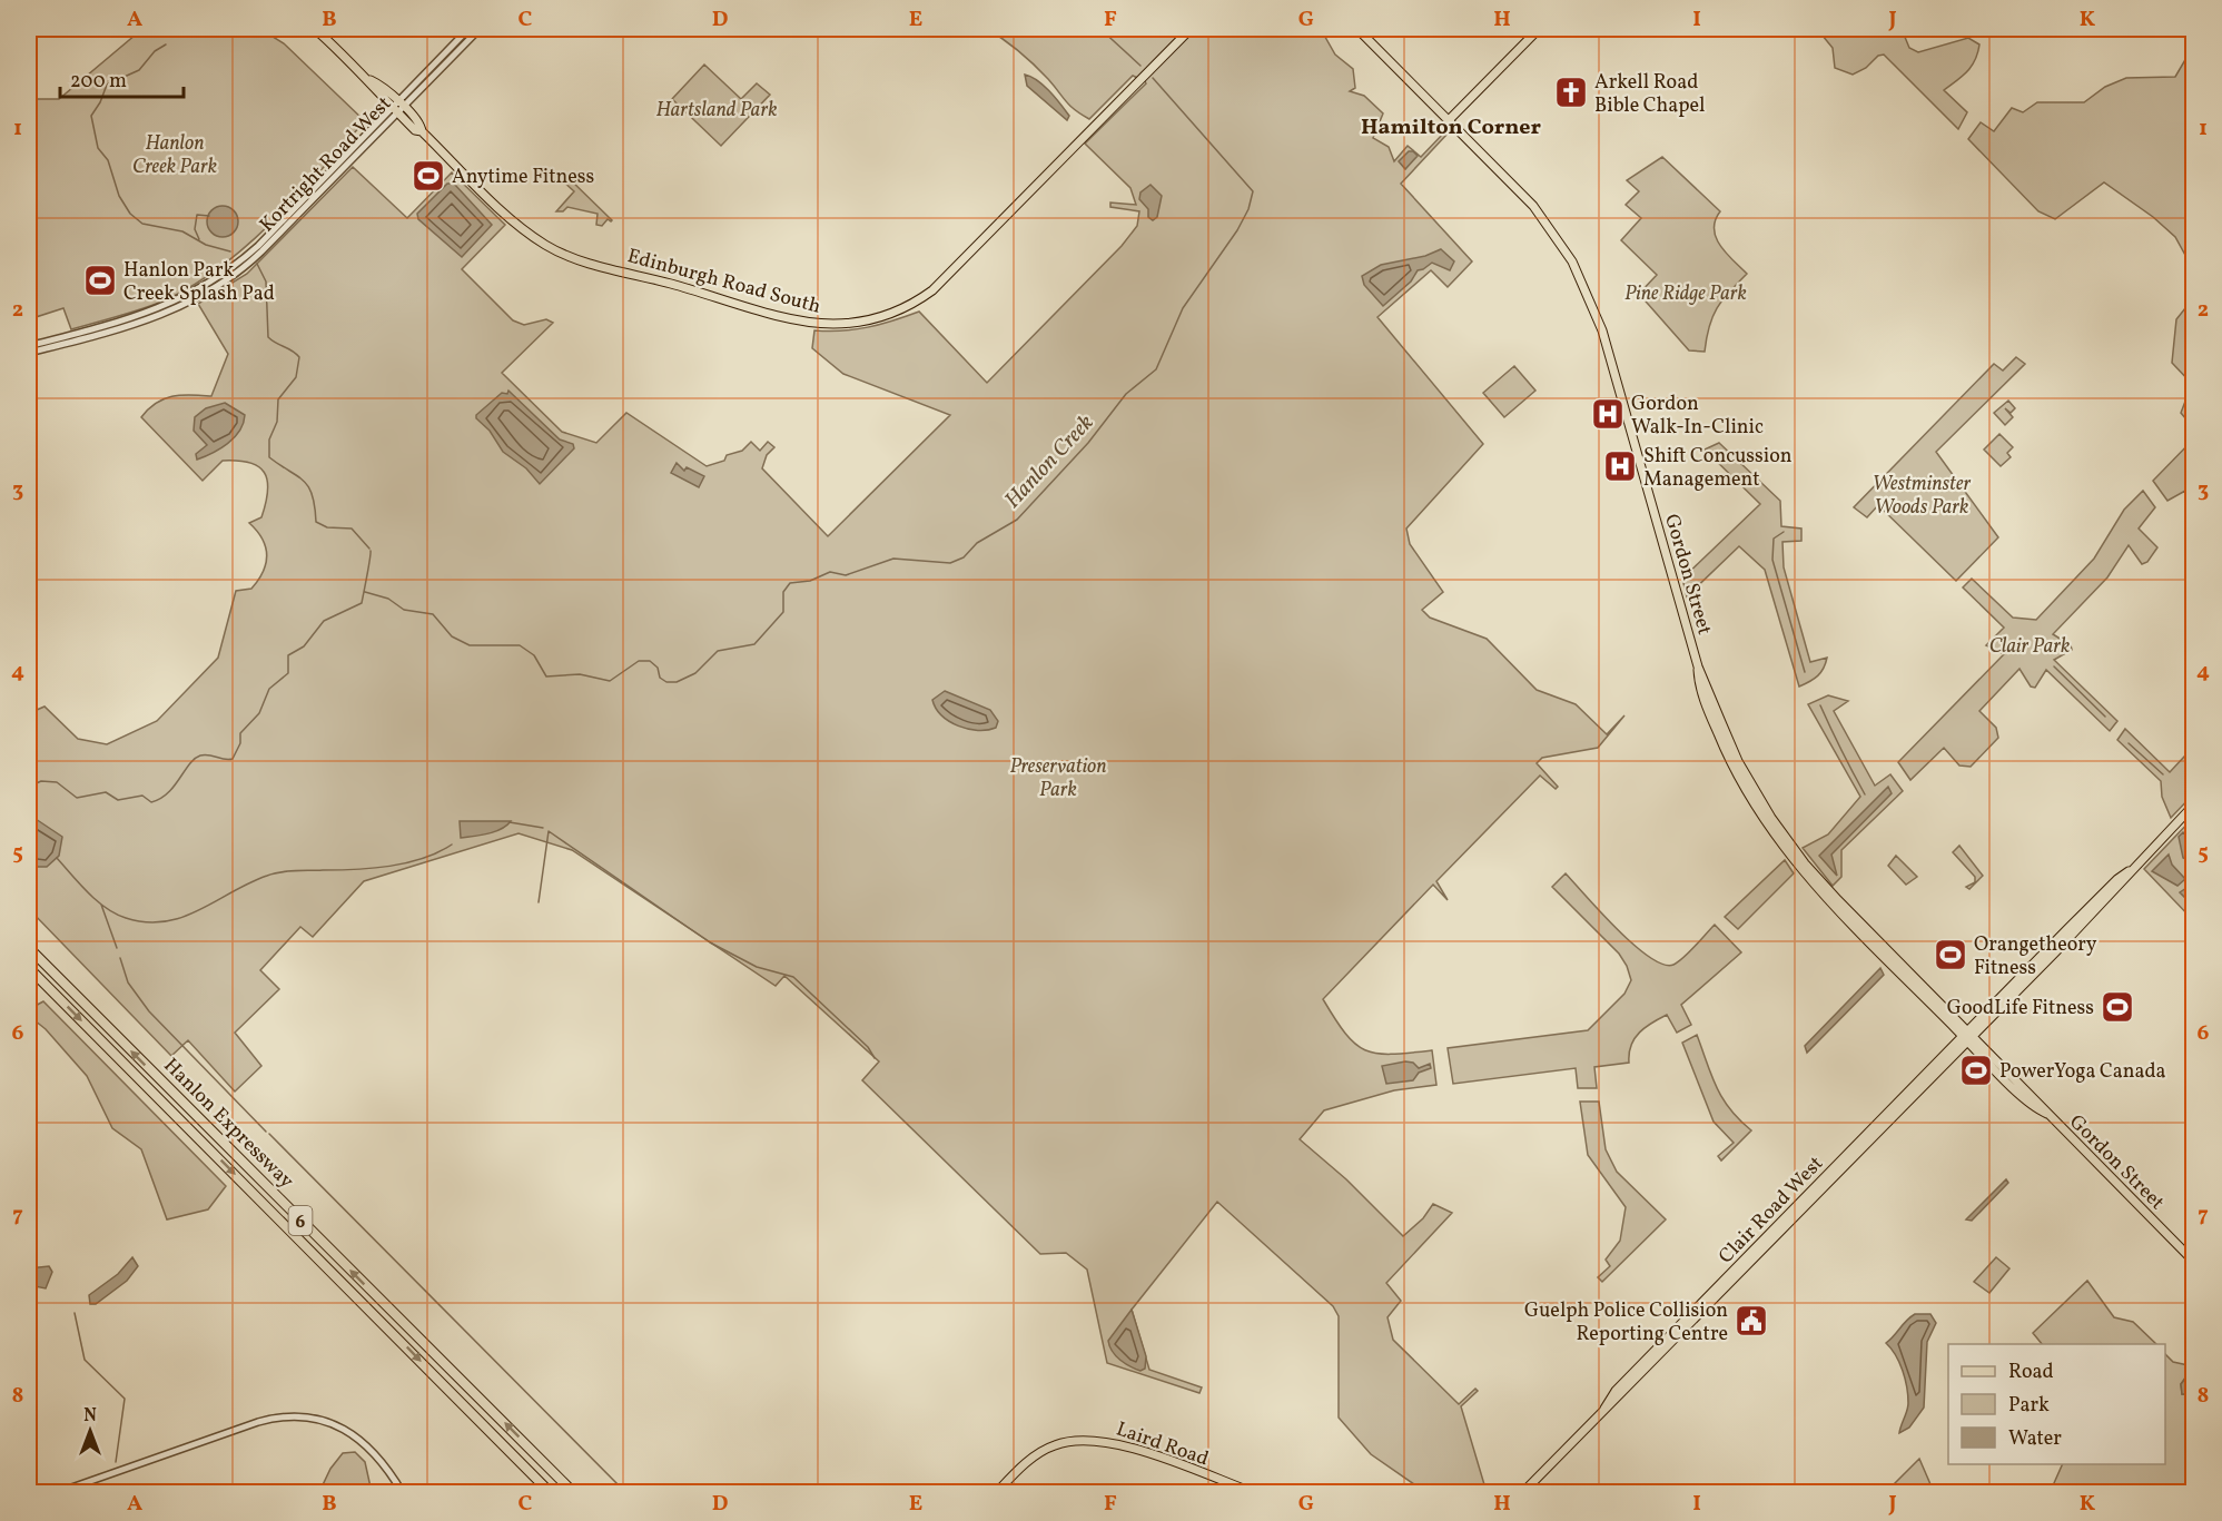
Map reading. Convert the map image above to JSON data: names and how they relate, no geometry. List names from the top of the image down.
{
  "streets": {
    "highway": ["Hanlon Expressway", "6"],
    "main road": [
      "Edinburgh Road South",
      "Gordon Street",
      "Clair Road West",
      "Laird Road"
    ],
    "street": ["Kortright Road West"]
  },
  "crossings": [
    ["Kortright Road West", "Edinburgh Road South"],
    ["Gordon Street", "Clair Road West"]
  ],
  "districts": ["Hamilton Corner"],
  "water": ["Hanlon Creek"],
  "parks": [
    "Hartsland Park",
    "Hanlon Creek Park",
    "Pine Ridge Park",
    "Westminster Woods Park",
    "Clair Park",
    "Preservation Park"
  ],
  "places": {
    "church": ["Arkell Road Bible Chapel"],
    "sports": [
      "Anytime Fitness",
      "Hanlon Park Creek Splash Pad",
      "Orangetheory Fitness",
      "GoodLife Fitness",
      "PowerYoga Canada"
    ],
    "hospital": ["Gordon Walk-In-Clinic", "Shift Concussion Management"],
    "public building": ["Guelph Police Collision Reporting Centre"]
  },
  "legend": ["Road", "Park", "Water"],
  "scale_bar": "200 m",
  "north": "top",
  "grid": {
    "columns": [
      "A",
      "B",
      "C",
      "D",
      "E",
      "F",
      "G",
      "H",
      "I",
      "J",
      "K"
    ],
    "rows": [
      "1",
      "2",
      "3",
      "4",
      "5",
      "6",
      "7",
      "8"
    ]
  }
}
